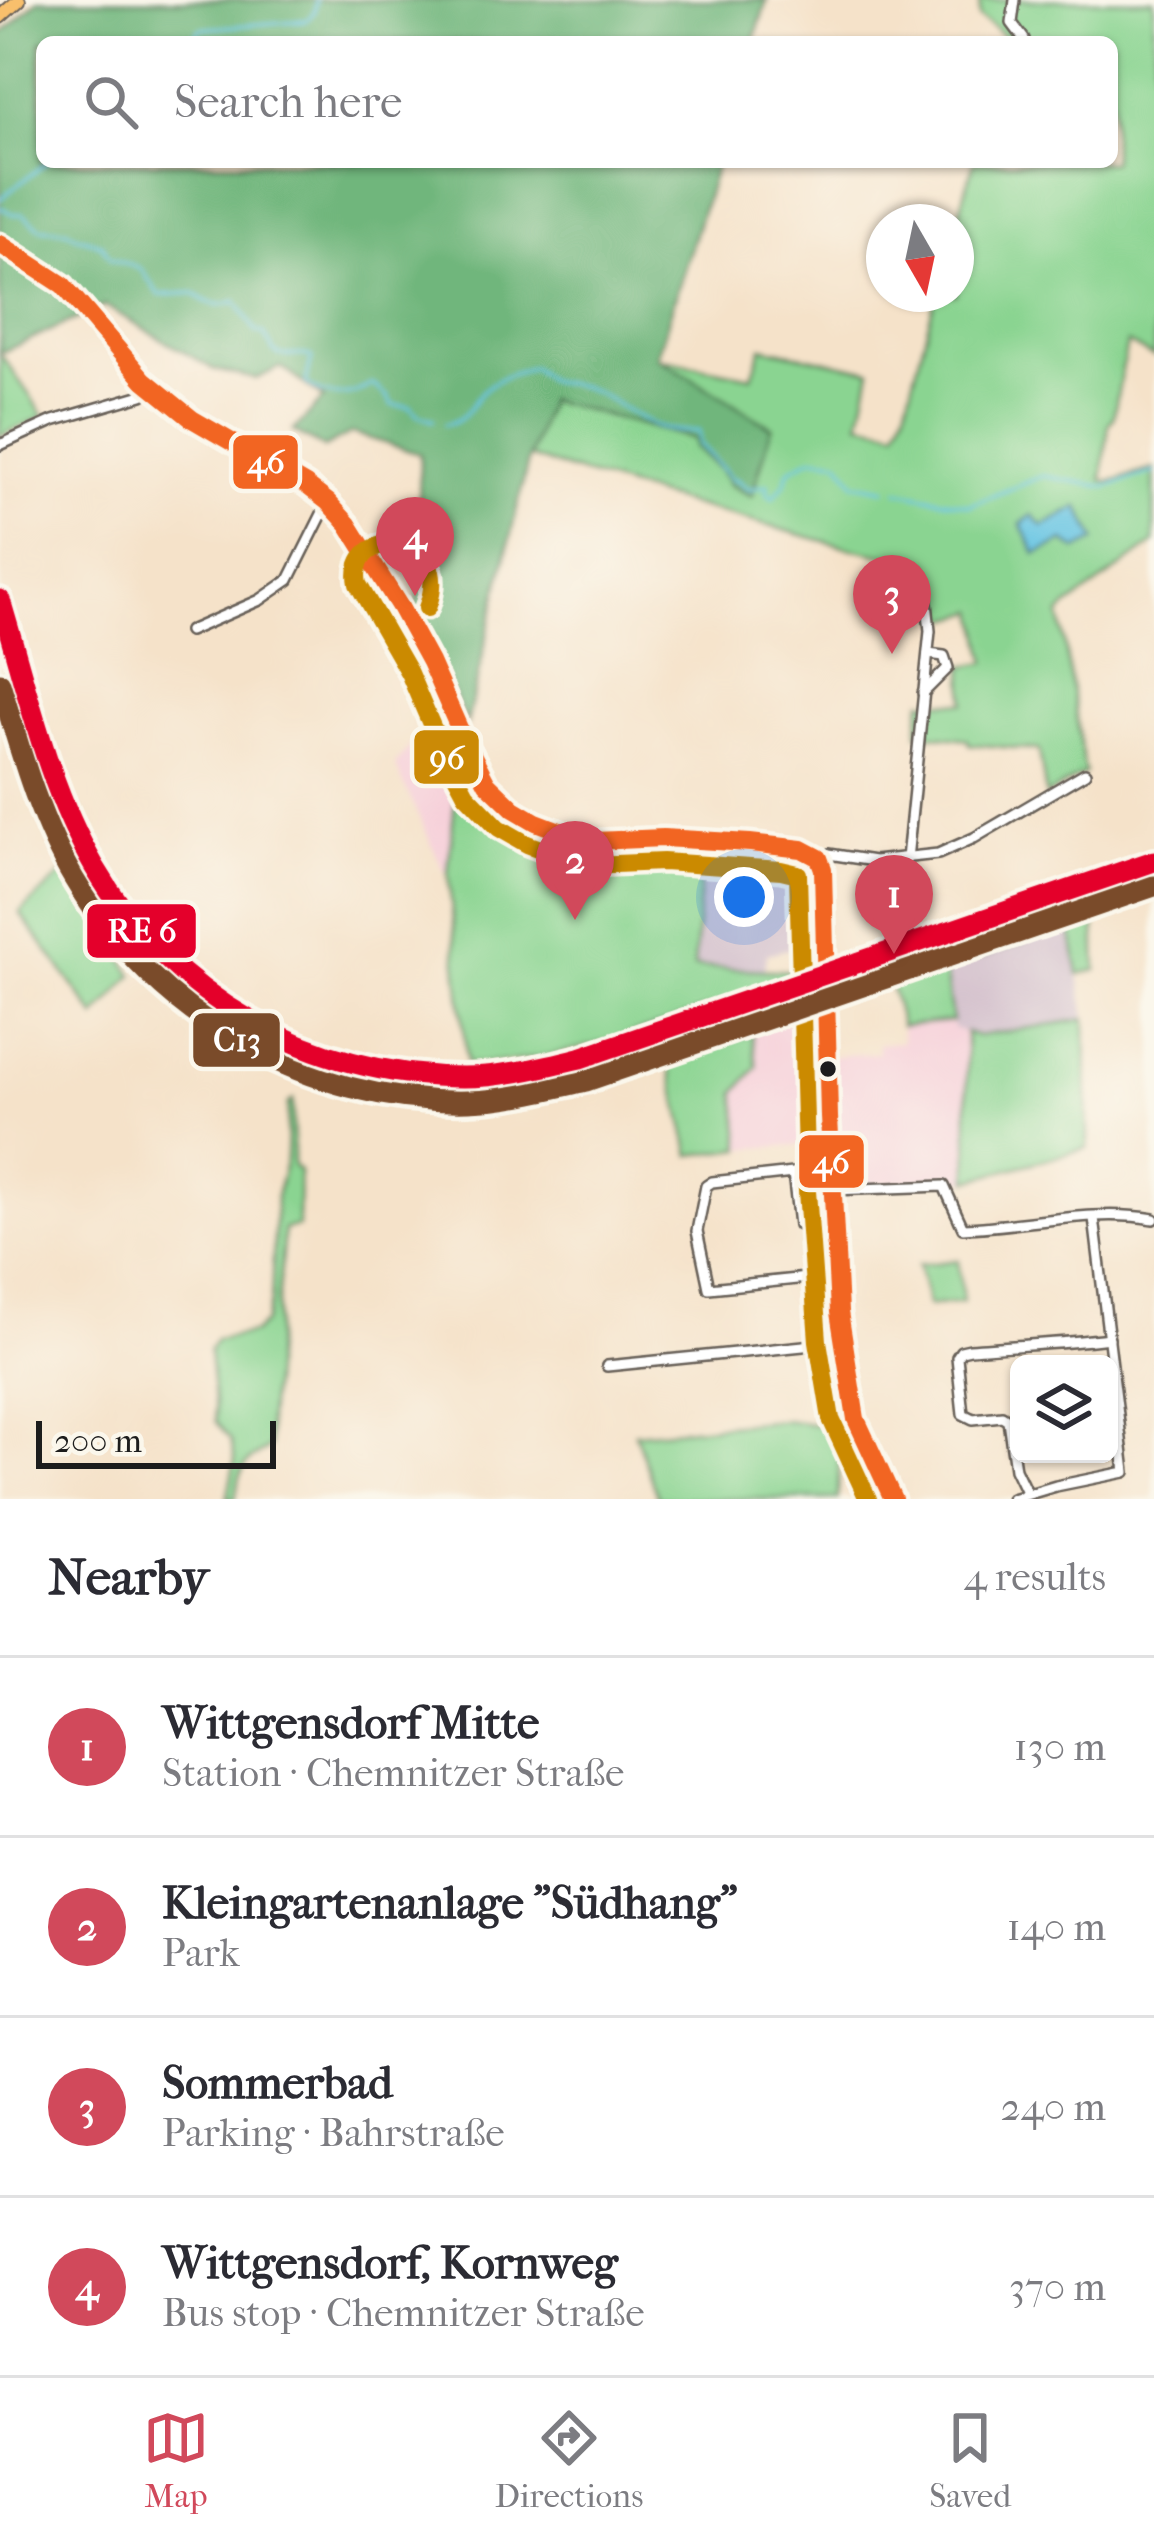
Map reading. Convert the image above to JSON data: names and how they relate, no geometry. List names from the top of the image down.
{
  "lines": ["transit line 46", "transit line 96", "transit line C13"],
  "scale_bar": "200 m",
  "north": "bottom",
  "page": {
    "search": "Search here",
    "pins": [
      "4",
      "3",
      "2",
      "1"
    ],
    "scale": "200 m",
    "heading": ["Nearby", "4 results"],
    "list": [
      {
        "mark": "1",
        "name": "Wittgensdorf Mitte",
        "note": "Station · Chemnitzer Straße",
        "value": "130 m"
      },
      {
        "mark": "2",
        "name": "Kleingartenanlage \"Südhang\"",
        "note": "Park",
        "value": "140 m"
      },
      {
        "mark": "3",
        "name": "Sommerbad",
        "note": "Parking · Bahrstraße",
        "value": "240 m"
      },
      {
        "mark": "4",
        "name": "Wittgensdorf, Kornweg",
        "note": "Bus stop · Chemnitzer Straße",
        "value": "370 m"
      }
    ],
    "nav": ["Map", "Directions", "Saved"]
  }
}
